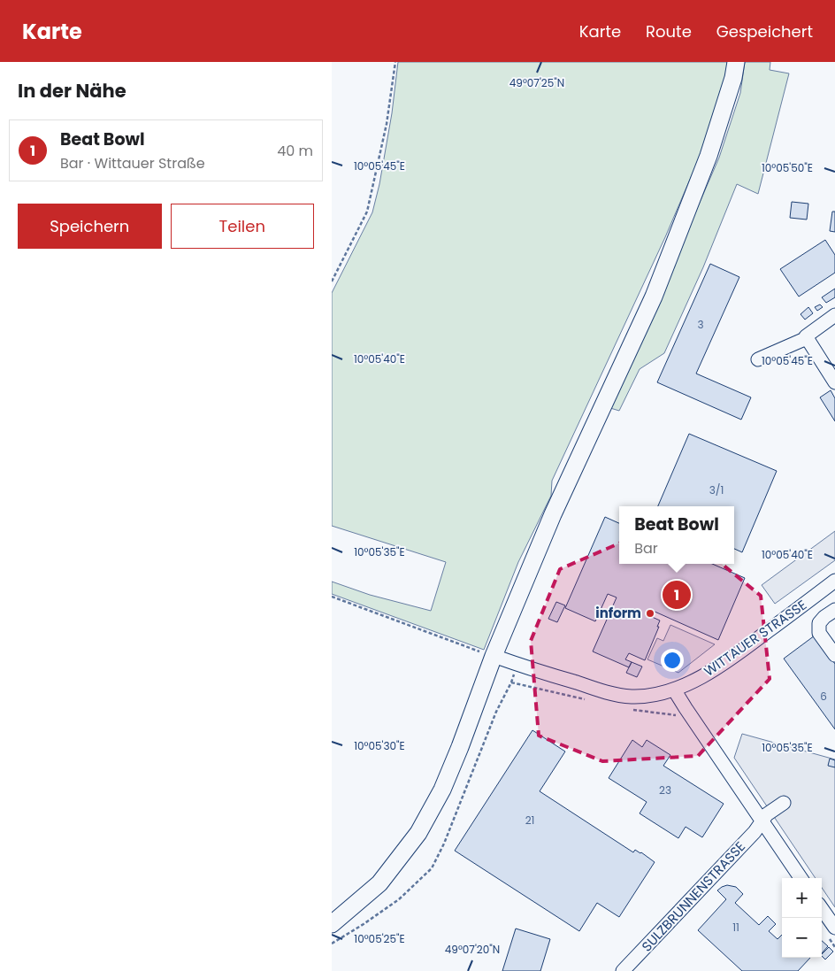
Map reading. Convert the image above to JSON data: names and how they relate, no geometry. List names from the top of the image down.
{
  "streets": {
    "street": ["WITTAUER STRASSE", "SULZBRUNNENSTRASSE"]
  },
  "places": ["inform"],
  "house_numbers": [
    "3",
    "3/1",
    "6",
    "23",
    "21",
    "11"
  ],
  "page": {
    "header": "Karte",
    "nav": ["Karte", "Route", "Gespeichert"],
    "heading": "In der Nähe",
    "list": [
      {
        "mark": "1",
        "name": "Beat Bowl",
        "note": "Bar · Wittauer Straße",
        "value": "40 m"
      }
    ],
    "buttons": ["Speichern", "Teilen"],
    "popup": ["Beat Bowl", "Bar"],
    "pins": "1",
    "map_buttons": ["+", "−"]
  },
  "coordinates": [
    "49°07'25\"N",
    "10°05'45\"E",
    "10°05'50\"E",
    "10°05'40\"E",
    "10°05'35\"E",
    "10°05'30\"E",
    "10°05'25\"E",
    "49°07'20\"N"
  ]
}
